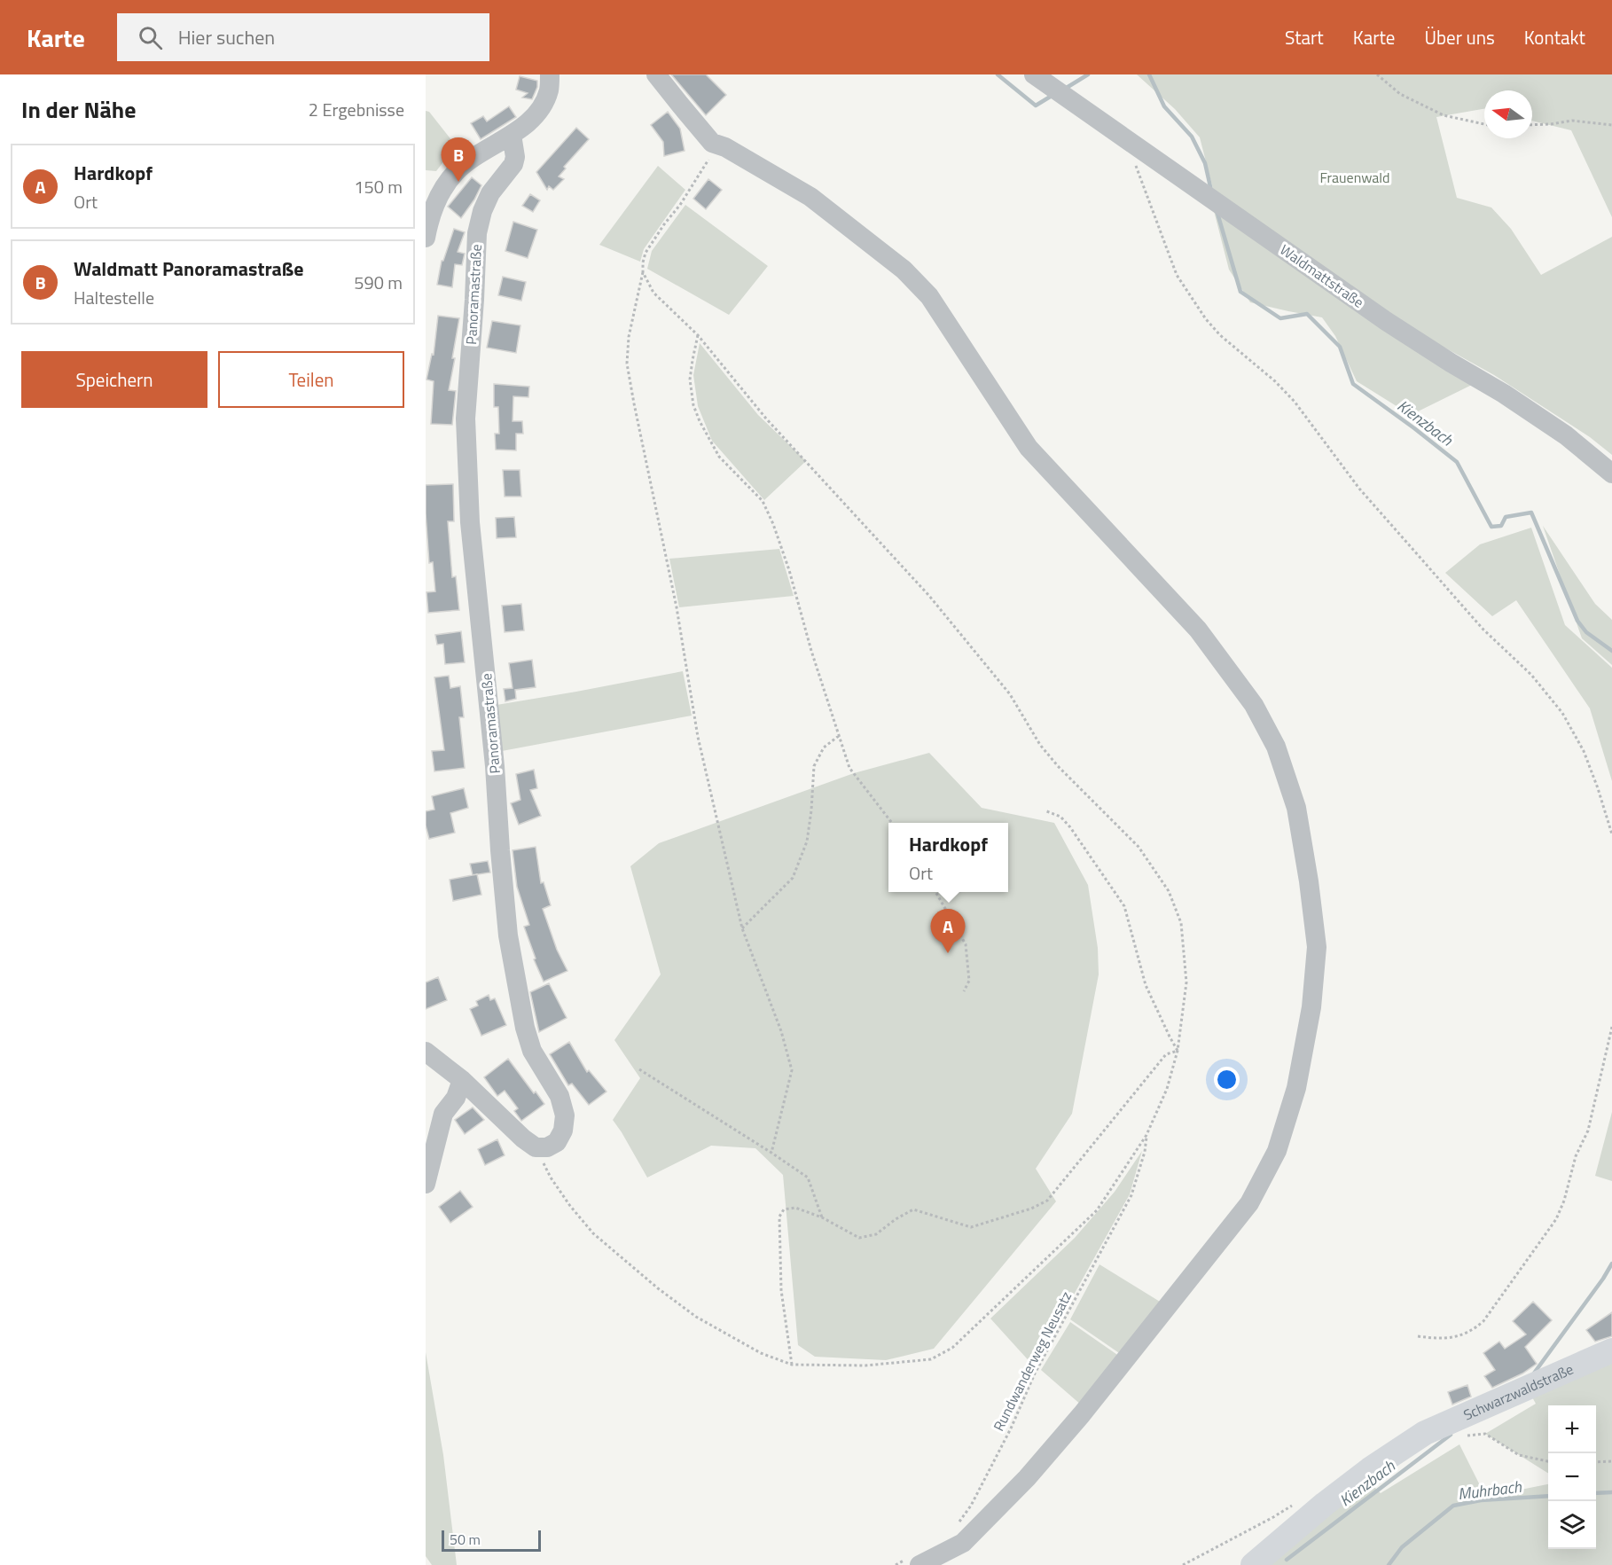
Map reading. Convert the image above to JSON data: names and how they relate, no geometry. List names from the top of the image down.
{
  "streets": {
    "main road": ["Schwarzwaldstraße"],
    "street": ["Waldmattstraße", "Panoramastraße"],
    "path": ["Rundwanderweg Neusatz"]
  },
  "water": ["Kienzbach", "Muhrbach"],
  "parks": ["Frauenwald"],
  "scale_bar": "50 m",
  "north": "left",
  "page": {
    "header": "Karte",
    "search": "Hier suchen",
    "nav": [
      "Start",
      "Karte",
      "Über uns",
      "Kontakt"
    ],
    "heading": ["In der Nähe", "2 Ergebnisse"],
    "pins": ["B", "A"],
    "list": [
      {
        "mark": "A",
        "name": "Hardkopf",
        "note": "Ort",
        "value": "150 m"
      },
      {
        "mark": "B",
        "name": "Waldmatt Panoramastraße",
        "note": "Haltestelle",
        "value": "590 m"
      }
    ],
    "buttons": ["Speichern", "Teilen"],
    "popup": ["Hardkopf", "Ort"],
    "map_buttons": ["+", "−"],
    "scale": "50 m"
  }
}
